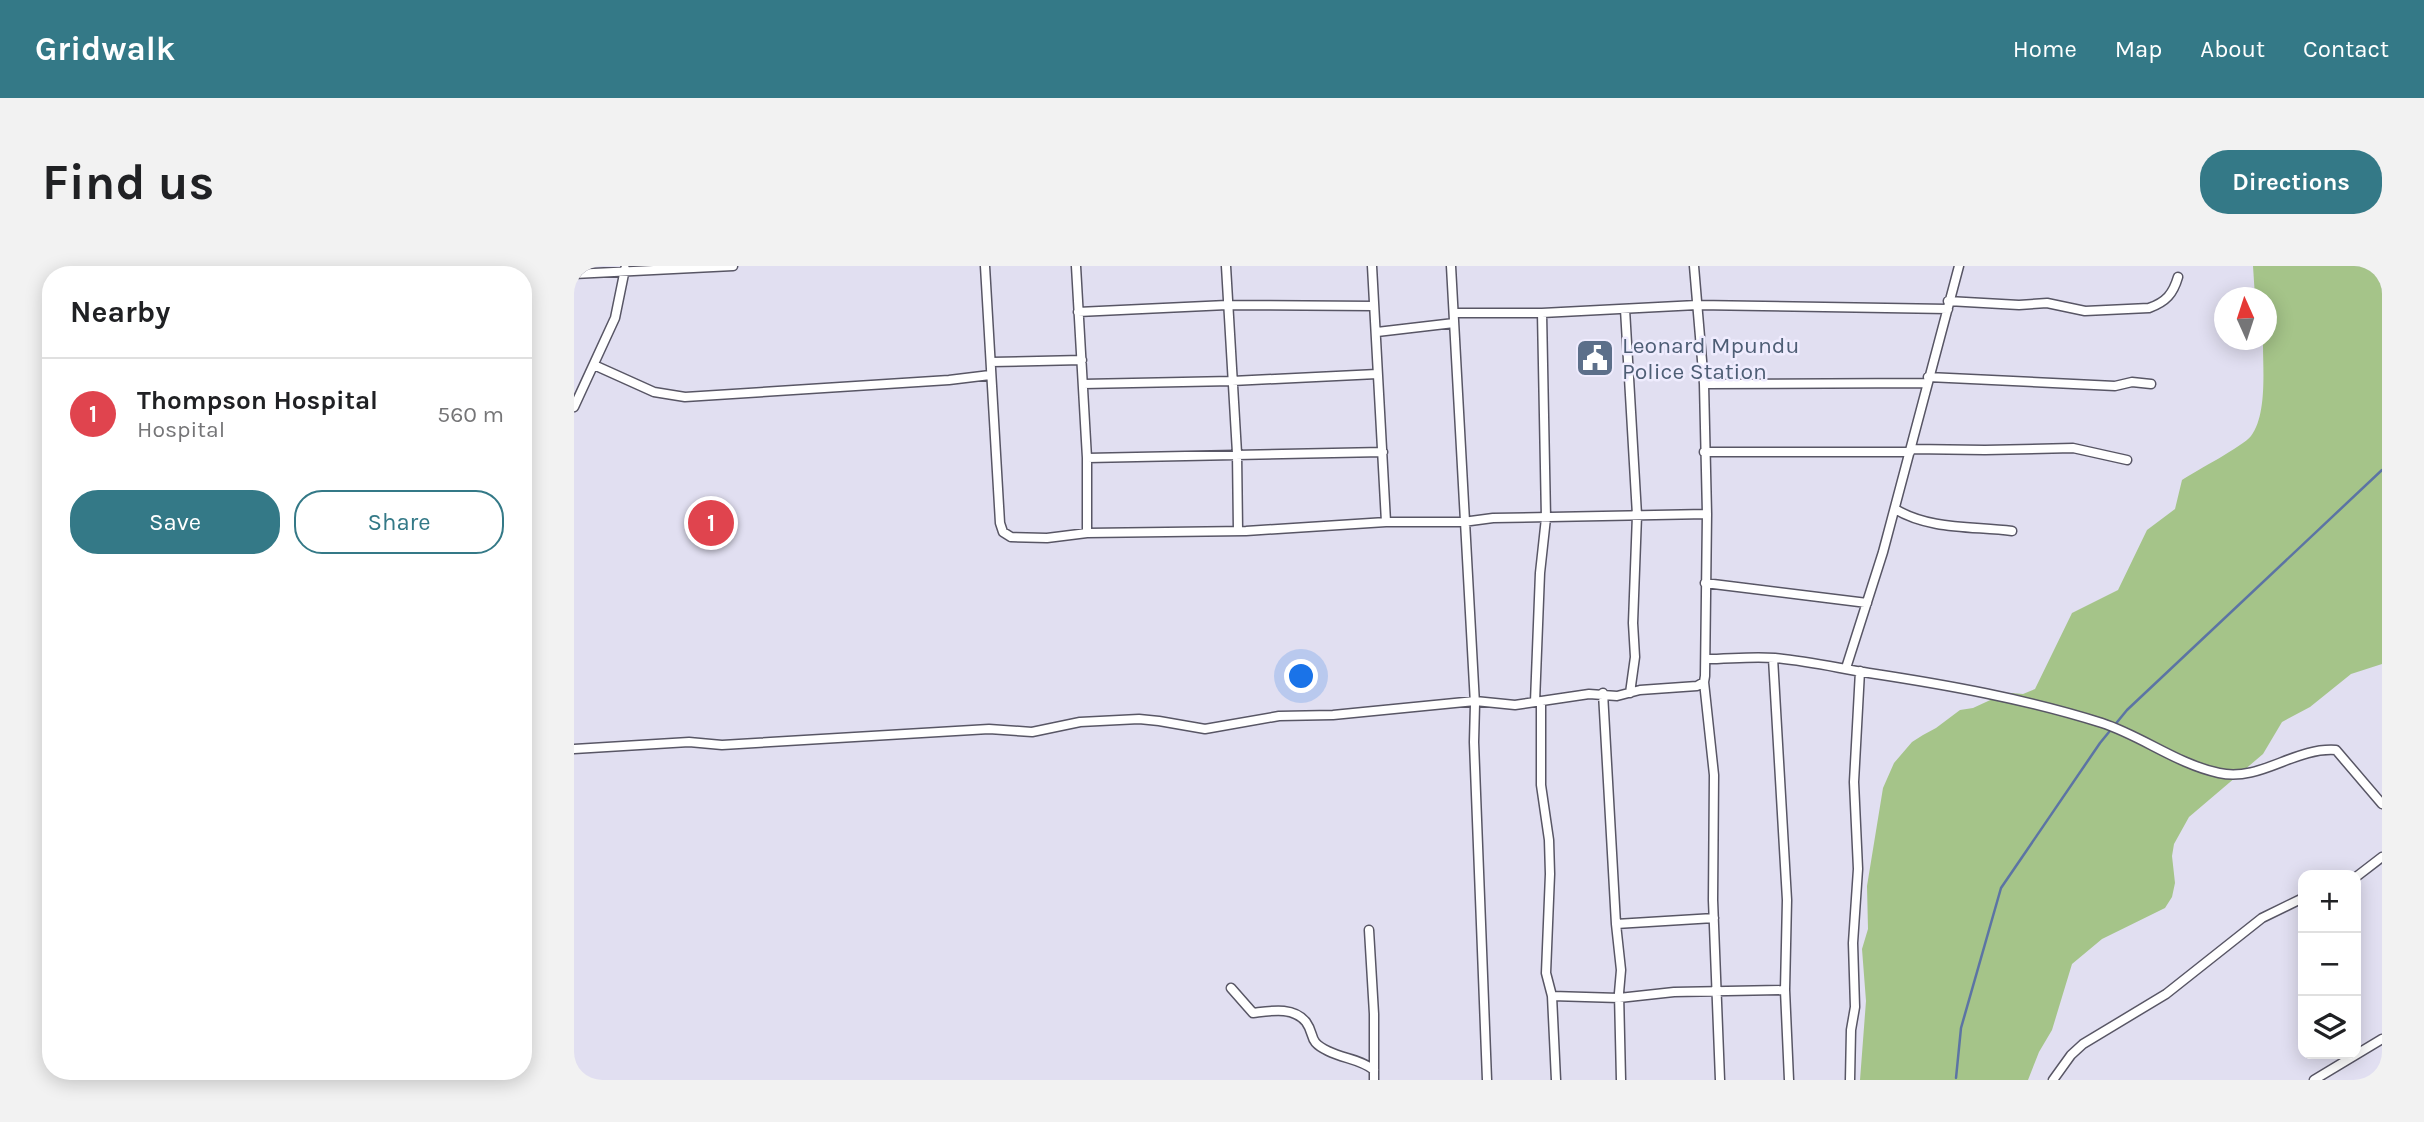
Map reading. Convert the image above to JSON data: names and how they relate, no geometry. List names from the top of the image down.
{
  "places": {
    "public building": ["Leonard Mpundu Police Station"]
  },
  "north": "top",
  "page": {
    "header": "Gridwalk",
    "nav": [
      "Home",
      "Map",
      "About",
      "Contact"
    ],
    "buttons": [
      "Directions",
      ["Save", "Share"]
    ],
    "title": "Find us",
    "heading": "Nearby",
    "list": [
      {
        "mark": "1",
        "name": "Thompson Hospital",
        "note": "Hospital",
        "value": "560 m"
      }
    ],
    "pins": "1",
    "map_buttons": ["+", "−"]
  }
}
